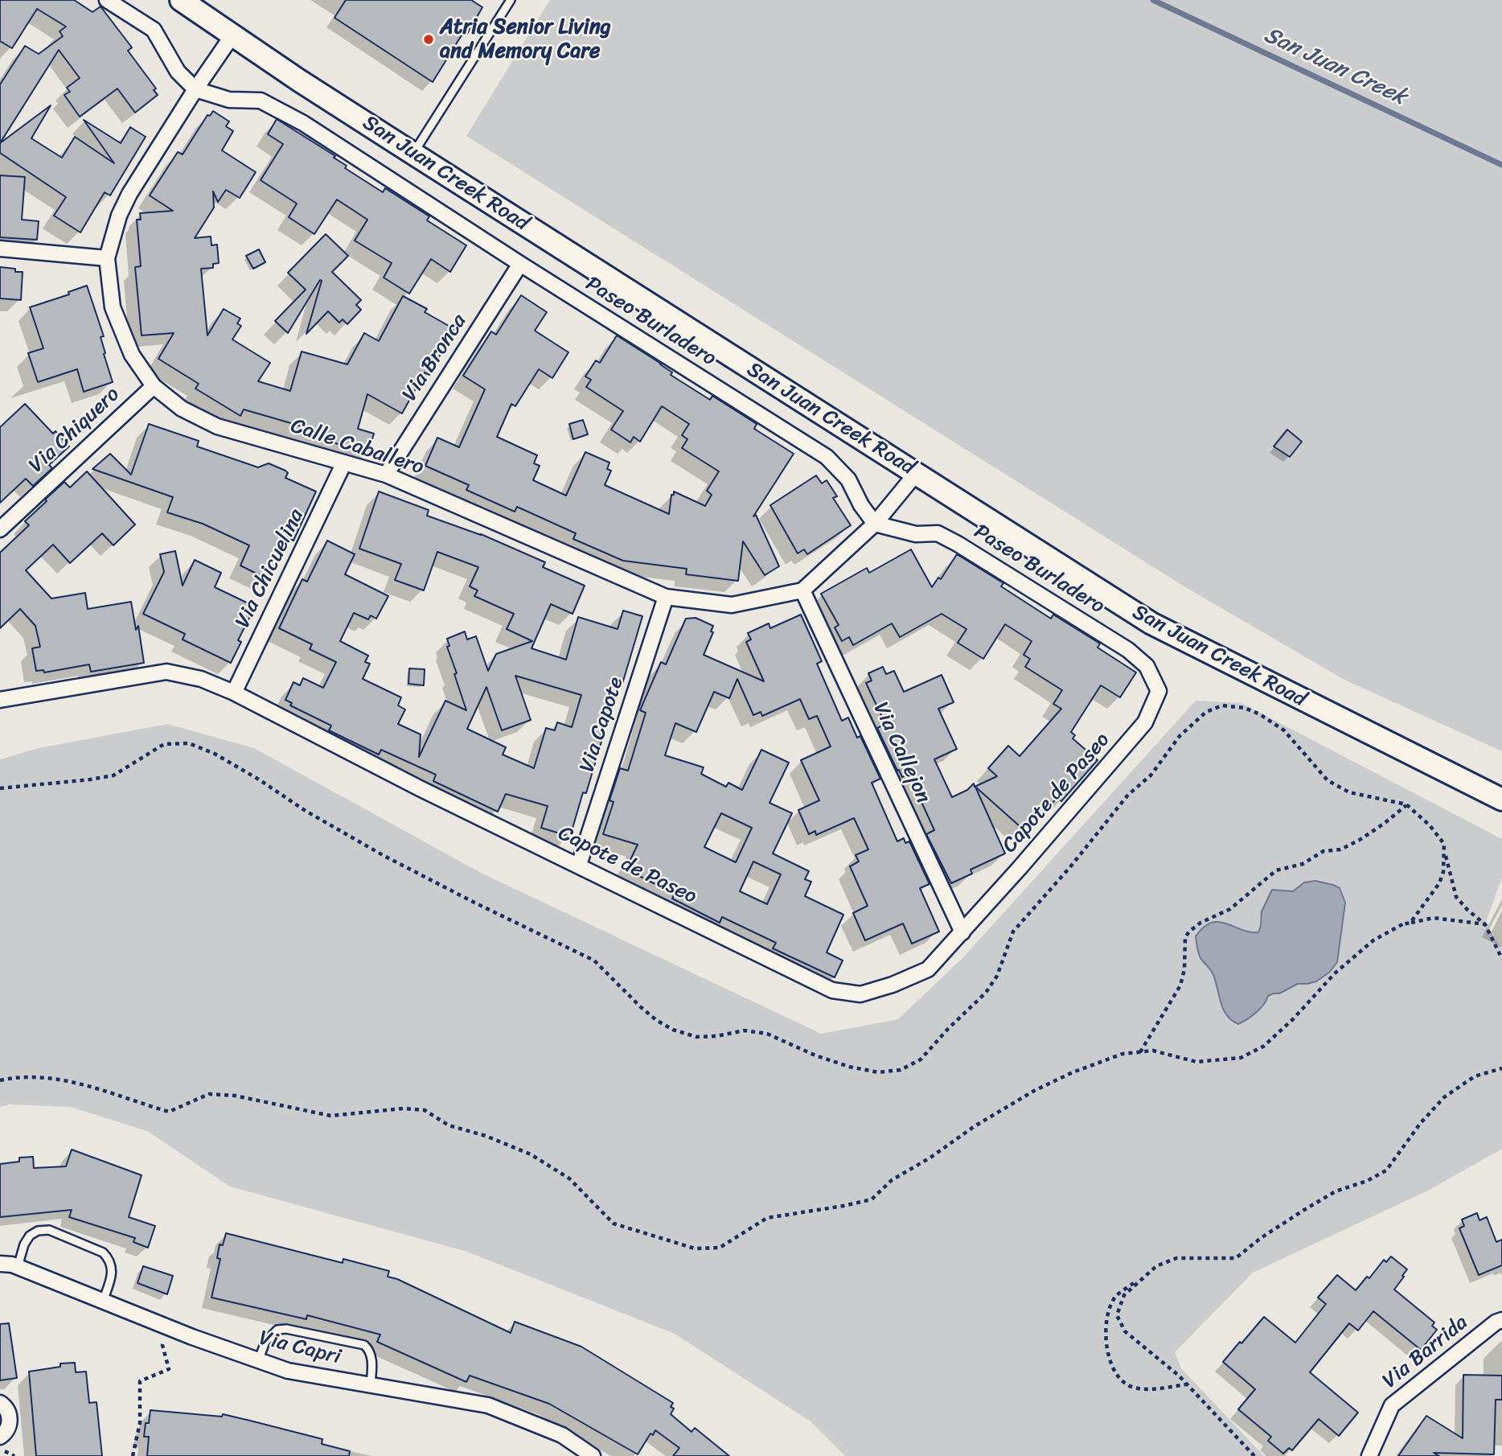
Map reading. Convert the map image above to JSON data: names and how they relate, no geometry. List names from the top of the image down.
{
  "streets": {
    "main road": ["San Juan Creek Road"],
    "street": [
      "Paseo Burladero",
      "Via Bronca",
      "Via Chiquero",
      "Calle Caballero",
      "Via Chicuelina",
      "Via Capote",
      "Via Callejon",
      "Capote de Paseo",
      "Via Capri",
      "Via Barrida"
    ]
  },
  "crossings": [
    ["San Juan Creek Road", "Calle Caballero"],
    ["Paseo Burladero", "Via Bronca"],
    ["Paseo Burladero", "Calle Caballero"],
    ["Paseo Burladero", "Capote de Paseo"],
    ["Via Bronca", "Calle Caballero"],
    ["Via Chiquero", "Calle Caballero"],
    ["Calle Caballero", "Via Chicuelina"],
    ["Calle Caballero", "Via Capote"],
    ["Calle Caballero", "Via Callejon"],
    ["Via Chicuelina", "Capote de Paseo"],
    ["Via Capote", "Capote de Paseo"],
    ["Via Callejon", "Capote de Paseo"]
  ],
  "water": ["San Juan Creek"],
  "places": ["Atria Senior Living and Memory Care"]
}
